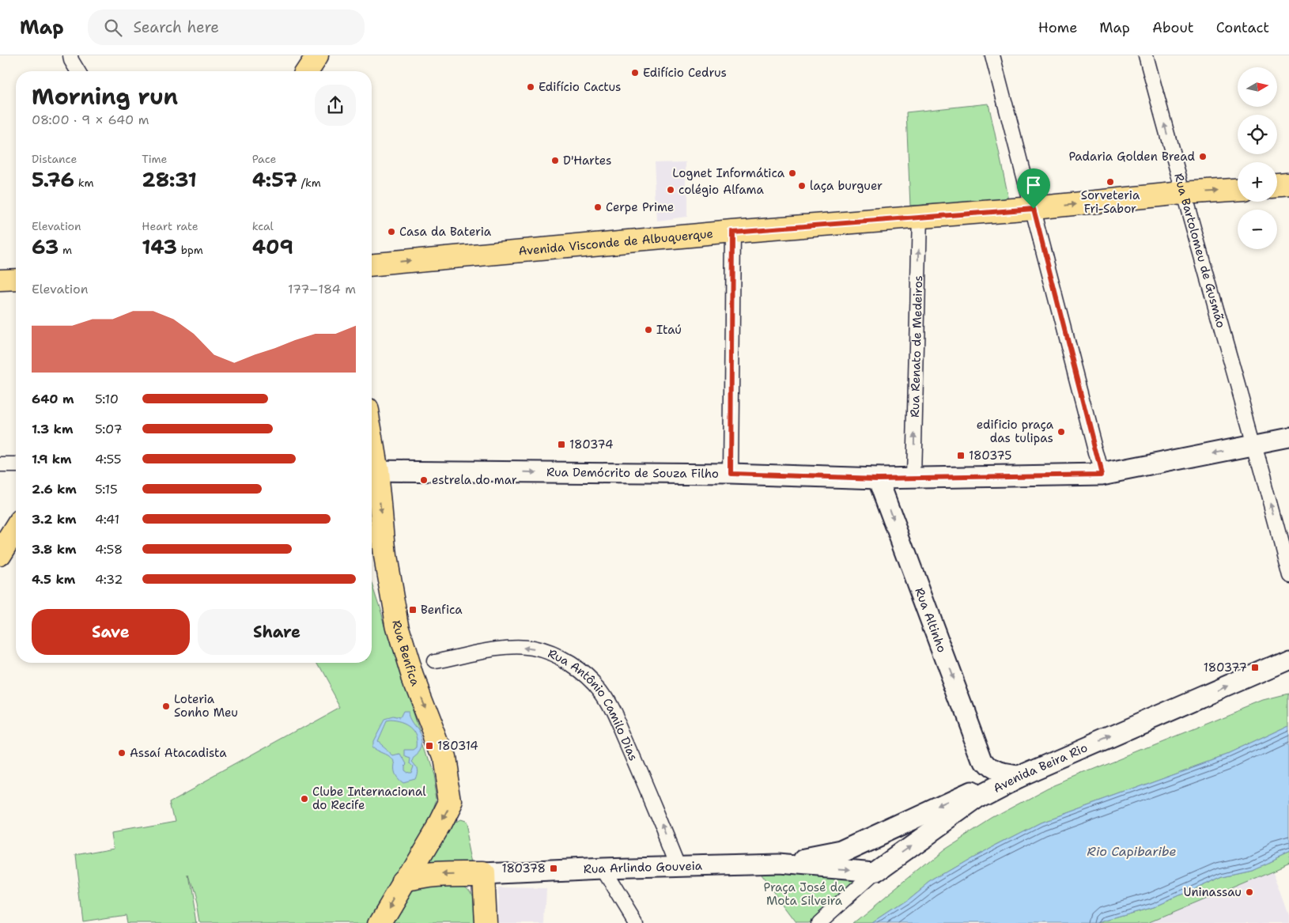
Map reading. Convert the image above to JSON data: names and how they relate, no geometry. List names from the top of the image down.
{
  "streets": {
    "main road": [
      "Avenida Visconde de Albuquerque",
      "Rua Demócrito de Souza Filho",
      "Rua Altinho",
      "Rua Benfica",
      "Avenida Beira Rio",
      "Rua Arlindo Gouveia"
    ],
    "street": ["Rua Bartolomeu de Gusmão", "Rua Renato de Medeiros", "Rua Antônio Camilo Dias"]
  },
  "crossings": [
    ["Avenida Visconde de Albuquerque", "Rua Bartolomeu de Gusmão"],
    ["Avenida Visconde de Albuquerque", "Rua Renato de Medeiros"],
    ["Rua Bartolomeu de Gusmão", "Rua Demócrito de Souza Filho"],
    ["Rua Renato de Medeiros", "Rua Demócrito de Souza Filho"],
    ["Rua Demócrito de Souza Filho", "Rua Altinho"],
    ["Rua Demócrito de Souza Filho", "Rua Benfica"],
    ["Rua Altinho", "Rua Arlindo Gouveia"],
    ["Rua Antônio Camilo Dias", "Rua Arlindo Gouveia"],
    ["Avenida Beira Rio", "Rua Arlindo Gouveia"]
  ],
  "one_way": [
    "Avenida Visconde de Albuquerque",
    "Rua Bartolomeu de Gusmão",
    "Rua Renato de Medeiros",
    "Rua Altinho",
    "Rua Benfica",
    "Rua Antônio Camilo Dias",
    "Avenida Beira Rio"
  ],
  "water": ["Rio Capibaribe"],
  "parks": ["Praça José da Mota Silveira"],
  "places": {
    "other": [
      "Edifício Cedrus",
      "Edifício Cactus",
      "Padaria Golden Bread",
      "D'Hartes",
      "Lognet Informática",
      "Sorveteria Fri-Sabor",
      "laça burguer",
      "colégio Alfama",
      "Cerpe Prime",
      "Casa da Bateria",
      "Itaú",
      "edificio praça das tulipas",
      "estrela do mar",
      "Loteria Sonho Meu",
      "Assaí Atacadista",
      "Clube Internacional do Recife",
      "Uninassau"
    ],
    "transit": [
      "180374",
      "180375",
      "Benfica",
      "180377",
      "180314",
      "180378"
    ]
  },
  "north": "right",
  "page": {
    "header": "Map",
    "search": "Search here",
    "nav": [
      "Home",
      "Map",
      "About",
      "Contact"
    ],
    "map_buttons": ["+", "−"],
    "heading": ["Morning run", "08:00 · 9 × 640 m"],
    "stats": [
      ["Distance", "5.76 km"],
      ["Time", "28:31"],
      ["Pace", "4:57 /km"],
      ["Elevation", "63 m"],
      ["Heart rate", "143 bpm"],
      ["kcal", "409"]
    ],
    "chart": ["Elevation", "177–184 m"],
    "list": [
      {
        "name": "640 m",
        "note": "5:10"
      },
      {
        "name": "1.3 km",
        "note": "5:07"
      },
      {
        "name": "1.9 km",
        "note": "4:55"
      },
      {
        "name": "2.6 km",
        "note": "5:15"
      },
      {
        "name": "3.2 km",
        "note": "4:41"
      },
      {
        "name": "3.8 km",
        "note": "4:58"
      },
      {
        "name": "4.5 km",
        "note": "4:32"
      }
    ],
    "buttons": ["Save", "Share"]
  }
}
